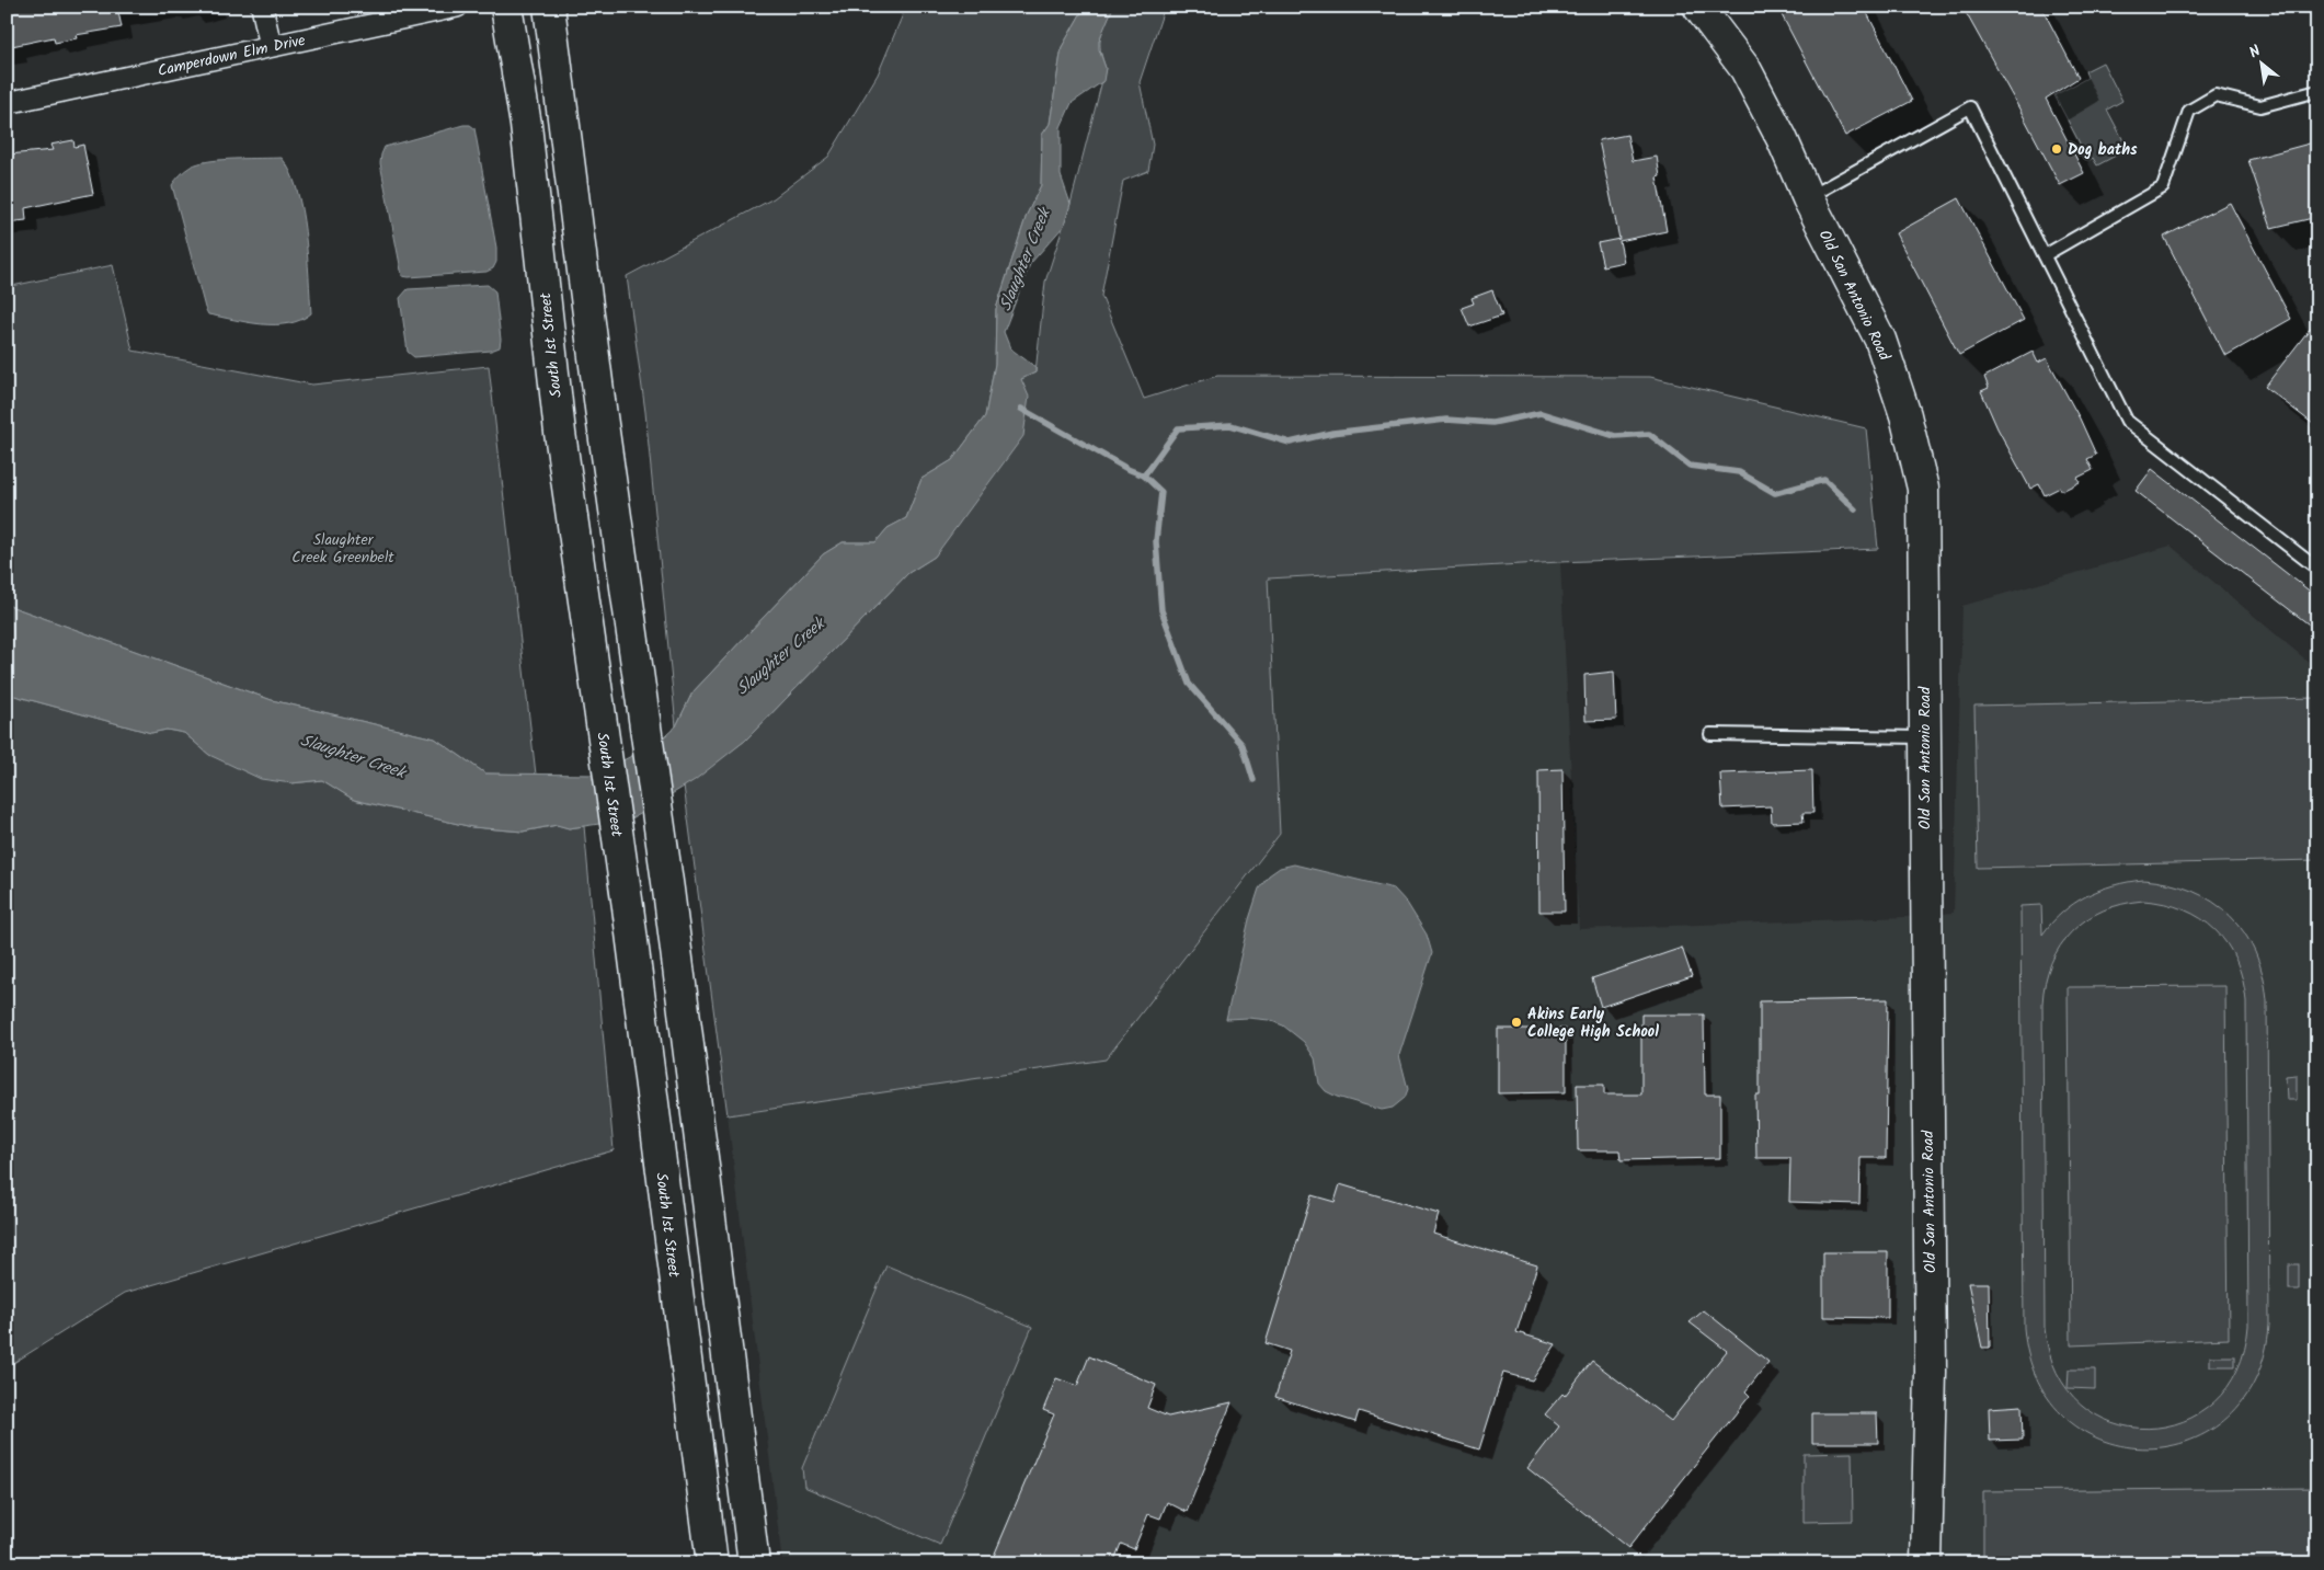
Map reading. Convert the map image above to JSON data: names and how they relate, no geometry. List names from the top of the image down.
{
  "streets": {
    "main road": ["Old San Antonio Road", "South 1st Street"],
    "street": ["Camperdown Elm Drive"]
  },
  "water": ["Slaughter Creek"],
  "parks": ["Slaughter Creek Greenbelt"],
  "places": ["Dog baths", "Akins Early College High School"],
  "north": "top left"
}
